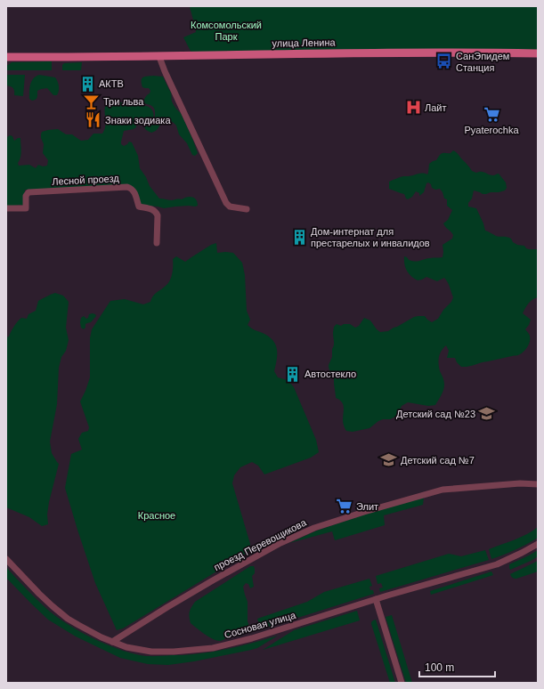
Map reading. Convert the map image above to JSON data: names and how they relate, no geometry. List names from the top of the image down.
{
  "streets": {
    "main road": ["улица Ленина"],
    "street": ["Лесной проезд", "проезд Перевощикова", "Сосновая улица"]
  },
  "crossings": [
    ["проезд Перевощикова", "Сосновая улица"]
  ],
  "parks": ["Комсомольский Парк", "Красное"],
  "places": {
    "bus stop": ["СанЭпидем Станция"],
    "building": ["АКТВ", "Дом-интернат для престарелых и инвалидов", "Автостекло"],
    "bar": ["Три льва"],
    "hospital": ["Лайт"],
    "supermarket": ["Pyaterochka", "Элит"],
    "restaurant": ["Знаки зодиака"],
    "school or university": ["Детский сад №23", "Детский сад №7"]
  },
  "scale_bar": "100 m"
}
